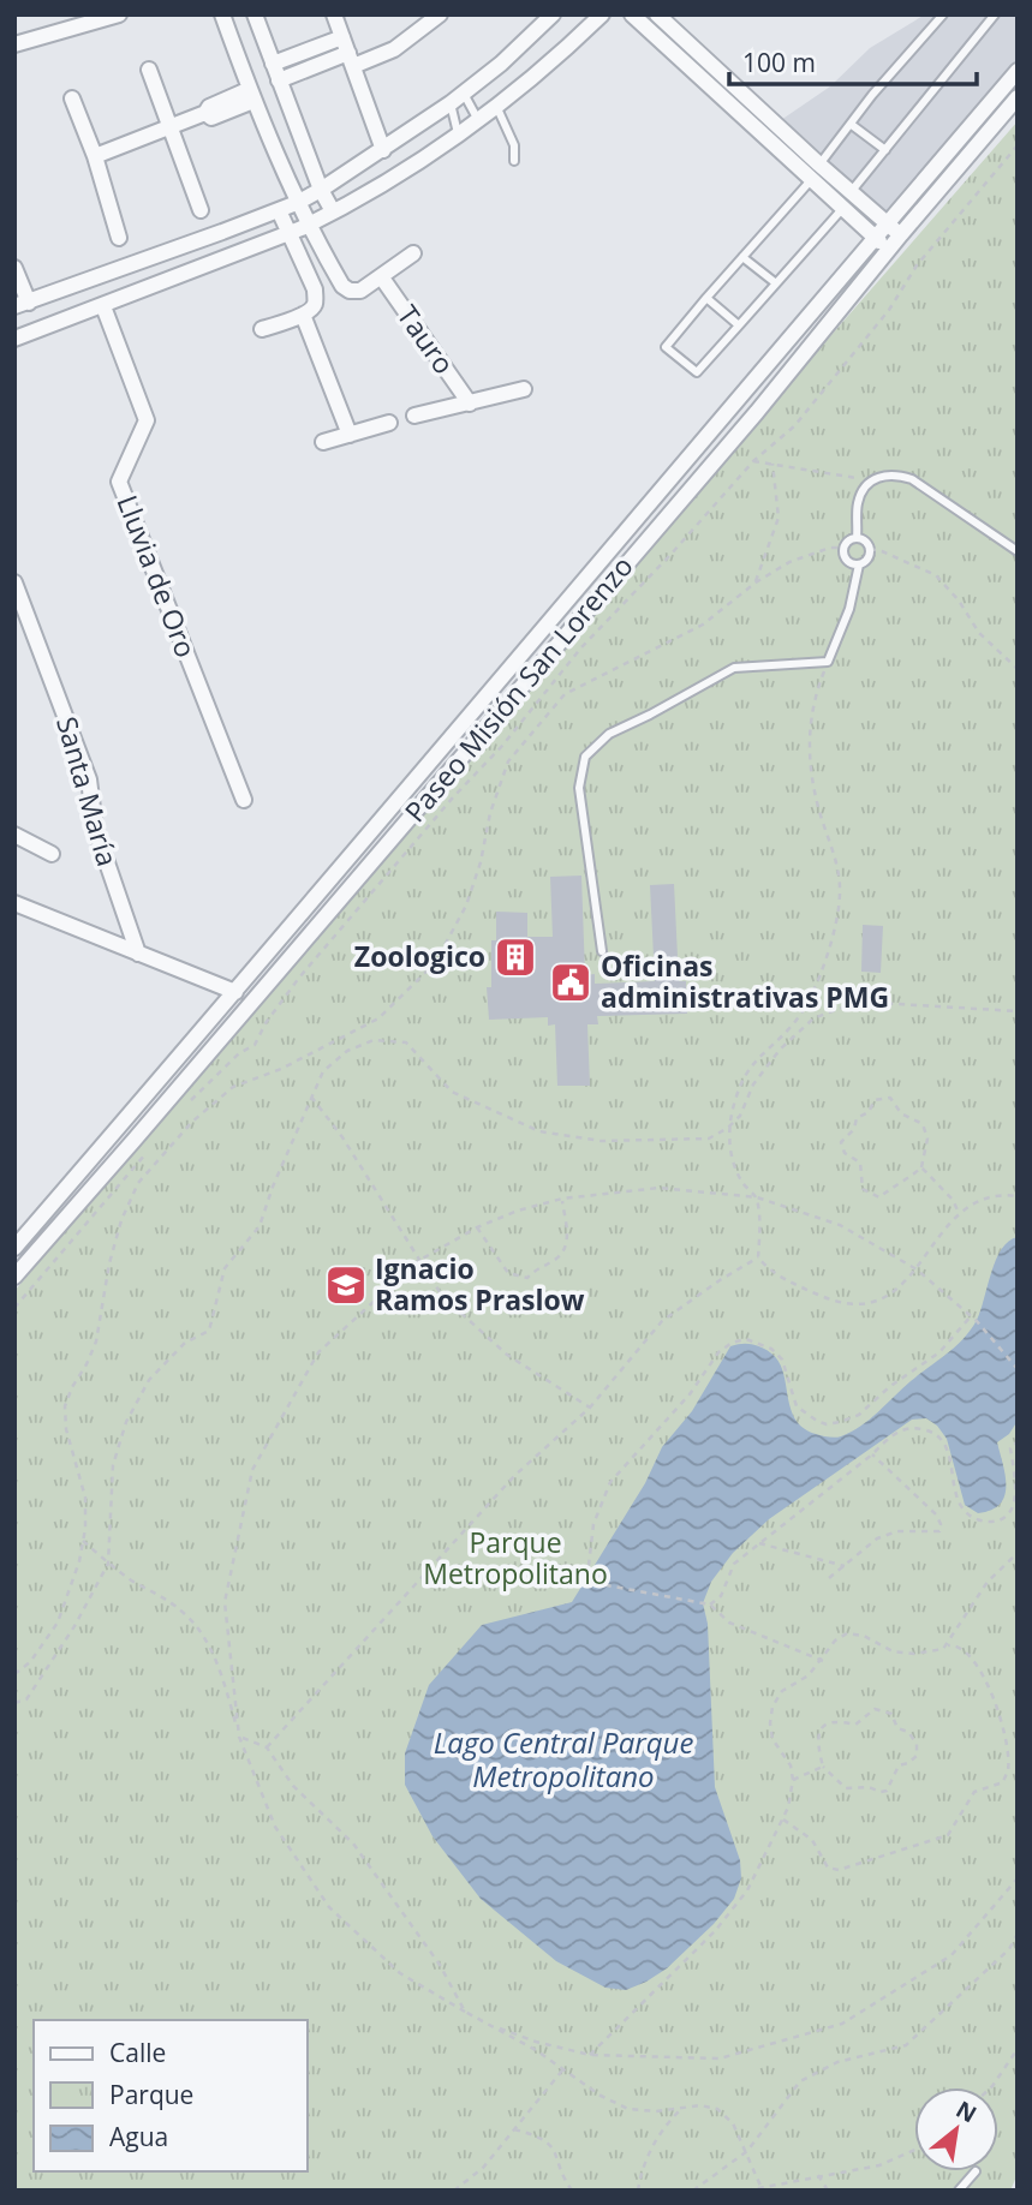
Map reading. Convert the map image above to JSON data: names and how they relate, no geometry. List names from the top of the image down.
{
  "streets": {
    "street": [
      "Tauro",
      "Lluvia de Oro",
      "Paseo Misión San Lorenzo",
      "Santa María"
    ]
  },
  "water": ["Lago Central Parque Metropolitano"],
  "parks": ["Parque Metropolitano"],
  "places": {
    "building": ["Zoologico"],
    "public building": ["Oficinas administrativas PMG"],
    "school or university": ["Ignacio Ramos Praslow"]
  },
  "legend": ["Calle", "Parque", "Agua"],
  "scale_bar": "100 m",
  "north": "top right"
}
